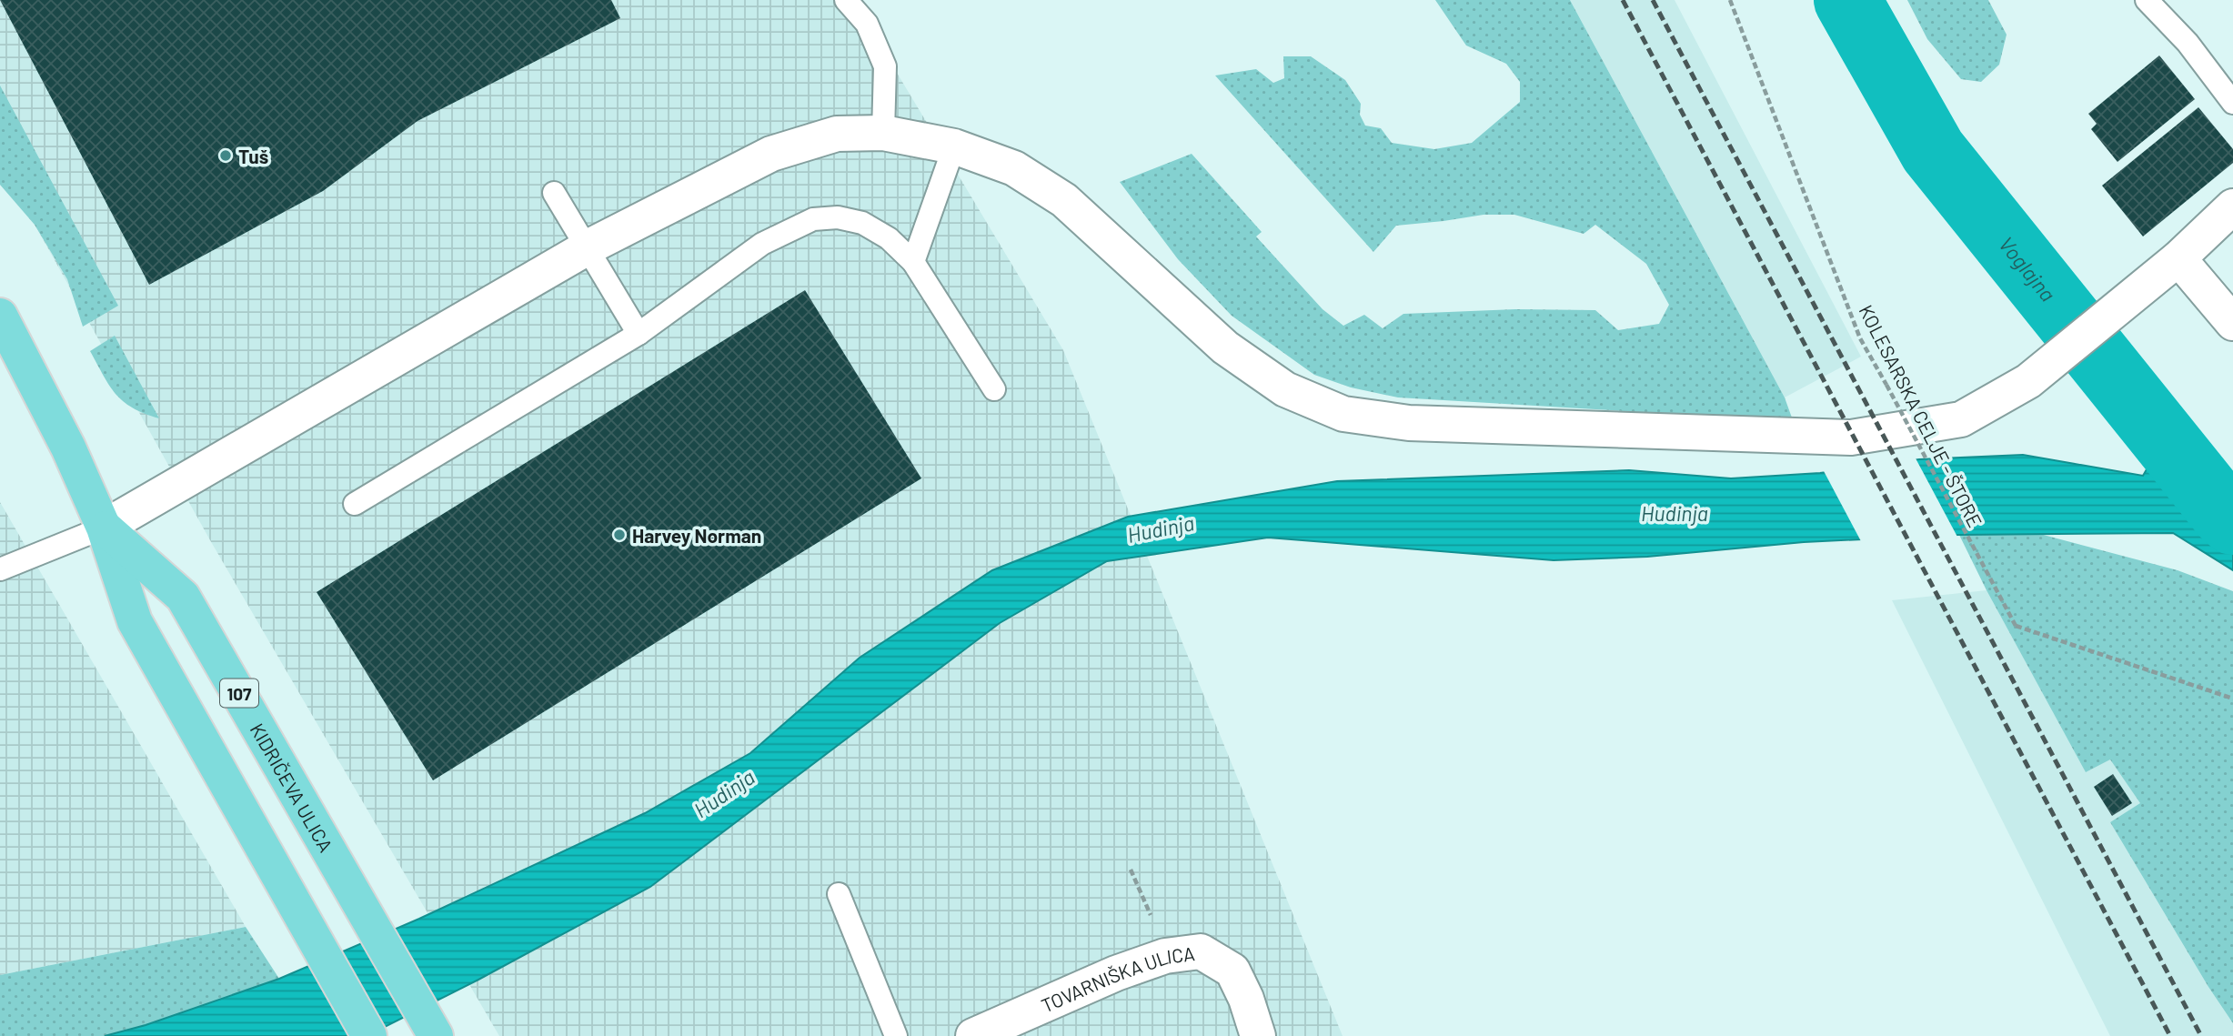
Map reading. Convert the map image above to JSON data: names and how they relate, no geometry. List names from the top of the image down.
{
  "streets": {
    "main road": ["107", "KIDRIČEVA ULICA"],
    "street": ["TOVARNIŠKA ULICA"],
    "path": ["KOLESARSKA CELJE - ŠTORE"]
  },
  "water": ["Voglajna", "Hudinja"],
  "places": ["Tuš", "Harvey Norman"]
}
